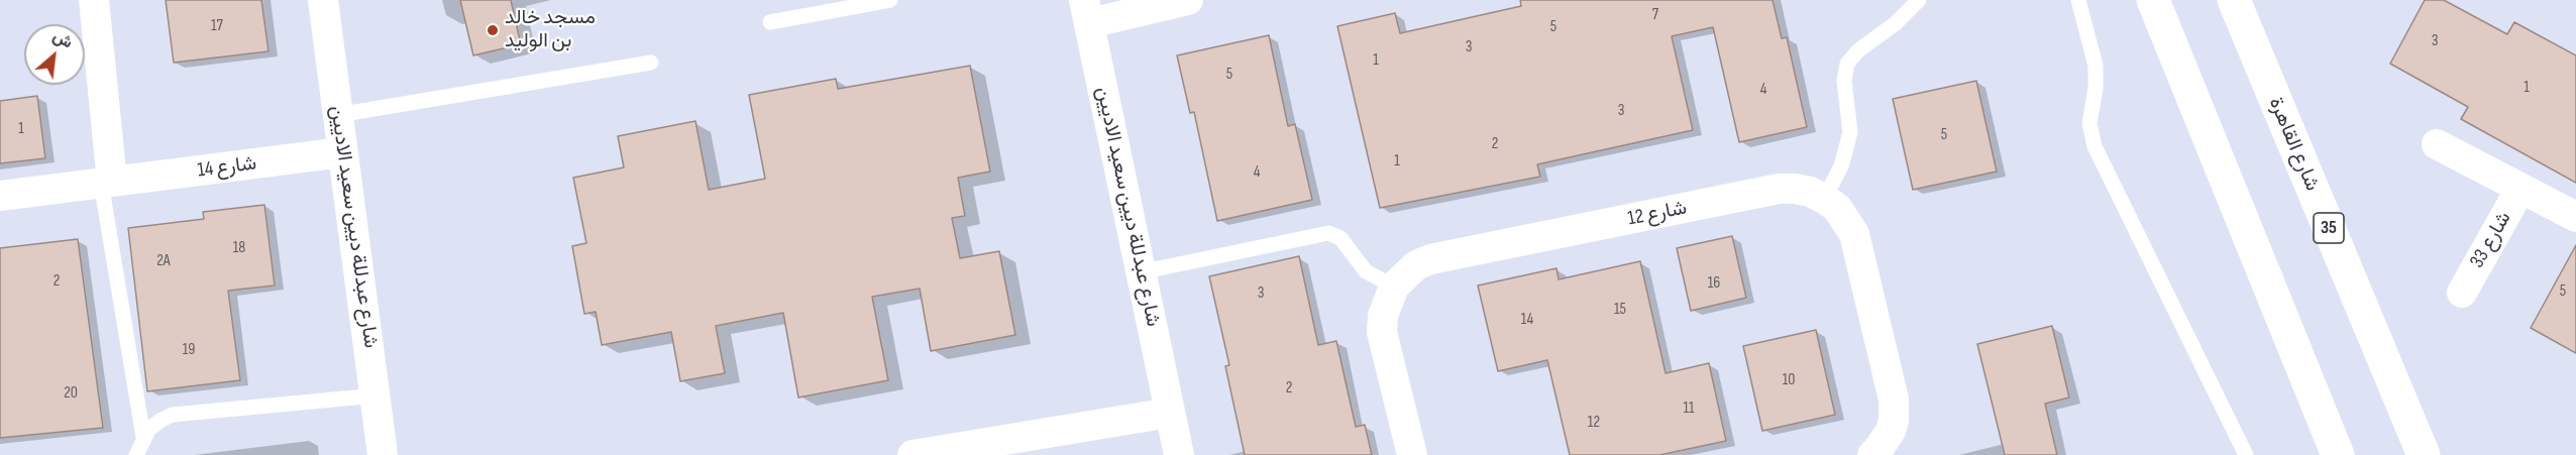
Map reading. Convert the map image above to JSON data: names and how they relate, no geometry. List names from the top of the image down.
{
  "streets": {
    "main road": ["شارع القاهرة", "35"],
    "street": [
      "شارع 14",
      "شارع عبدللة ديين سعيد الاديين",
      "شارع 12",
      "شارع 33"
    ]
  },
  "crossings": [
    ["شارع 14", "شارع عبدللة ديين سعيد الاديين"]
  ],
  "places": ["مسجد خالد بن الوليد"],
  "house_numbers": [
    "7",
    "17",
    "5",
    "3",
    "3",
    "1",
    "5",
    "1",
    "4",
    "3",
    "1",
    "5",
    "2",
    "1",
    "4",
    "18",
    "2A",
    "2",
    "16",
    "5",
    "3",
    "15",
    "14",
    "19",
    "10",
    "2",
    "20",
    "11",
    "12"
  ],
  "north": "top right"
}
